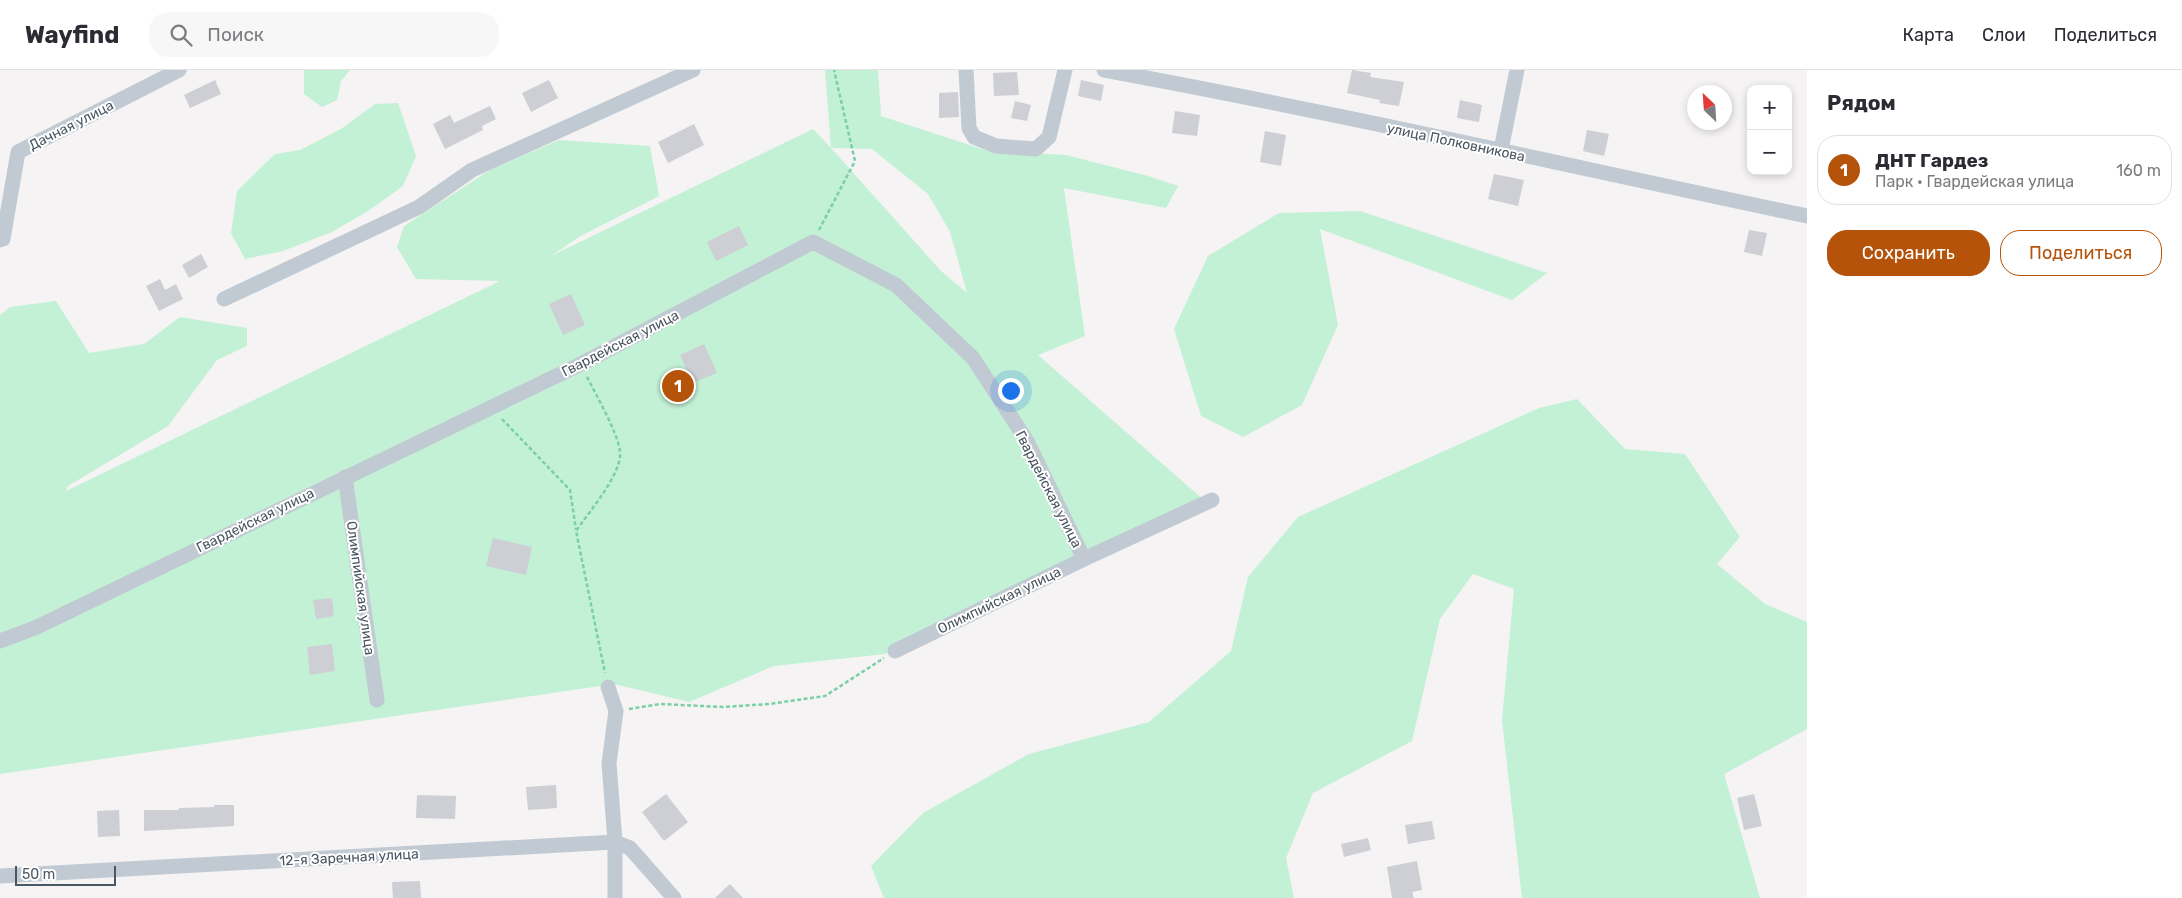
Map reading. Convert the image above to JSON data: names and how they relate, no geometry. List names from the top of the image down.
{
  "streets": {
    "street": [
      "Дачная улица",
      "улица Полковникова",
      "Гвардейская улица",
      "Олимпийская улица",
      "12-я Заречная улица"
    ]
  },
  "crossings": [
    ["Гвардейская улица", "Олимпийская улица"]
  ],
  "scale_bar": "50 m",
  "north": "top left",
  "page": {
    "header": "Wayfind",
    "search": "Поиск",
    "nav": ["Карта", "Слои", "Поделиться"],
    "heading": "Рядом",
    "map_buttons": ["+", "−"],
    "list": [
      {
        "mark": "1",
        "name": "ДНТ Гардез",
        "note": "Парк · Гвардейская улица",
        "value": "160 m"
      }
    ],
    "buttons": ["Сохранить", "Поделиться"],
    "pins": "1",
    "scale": "50 m"
  }
}
